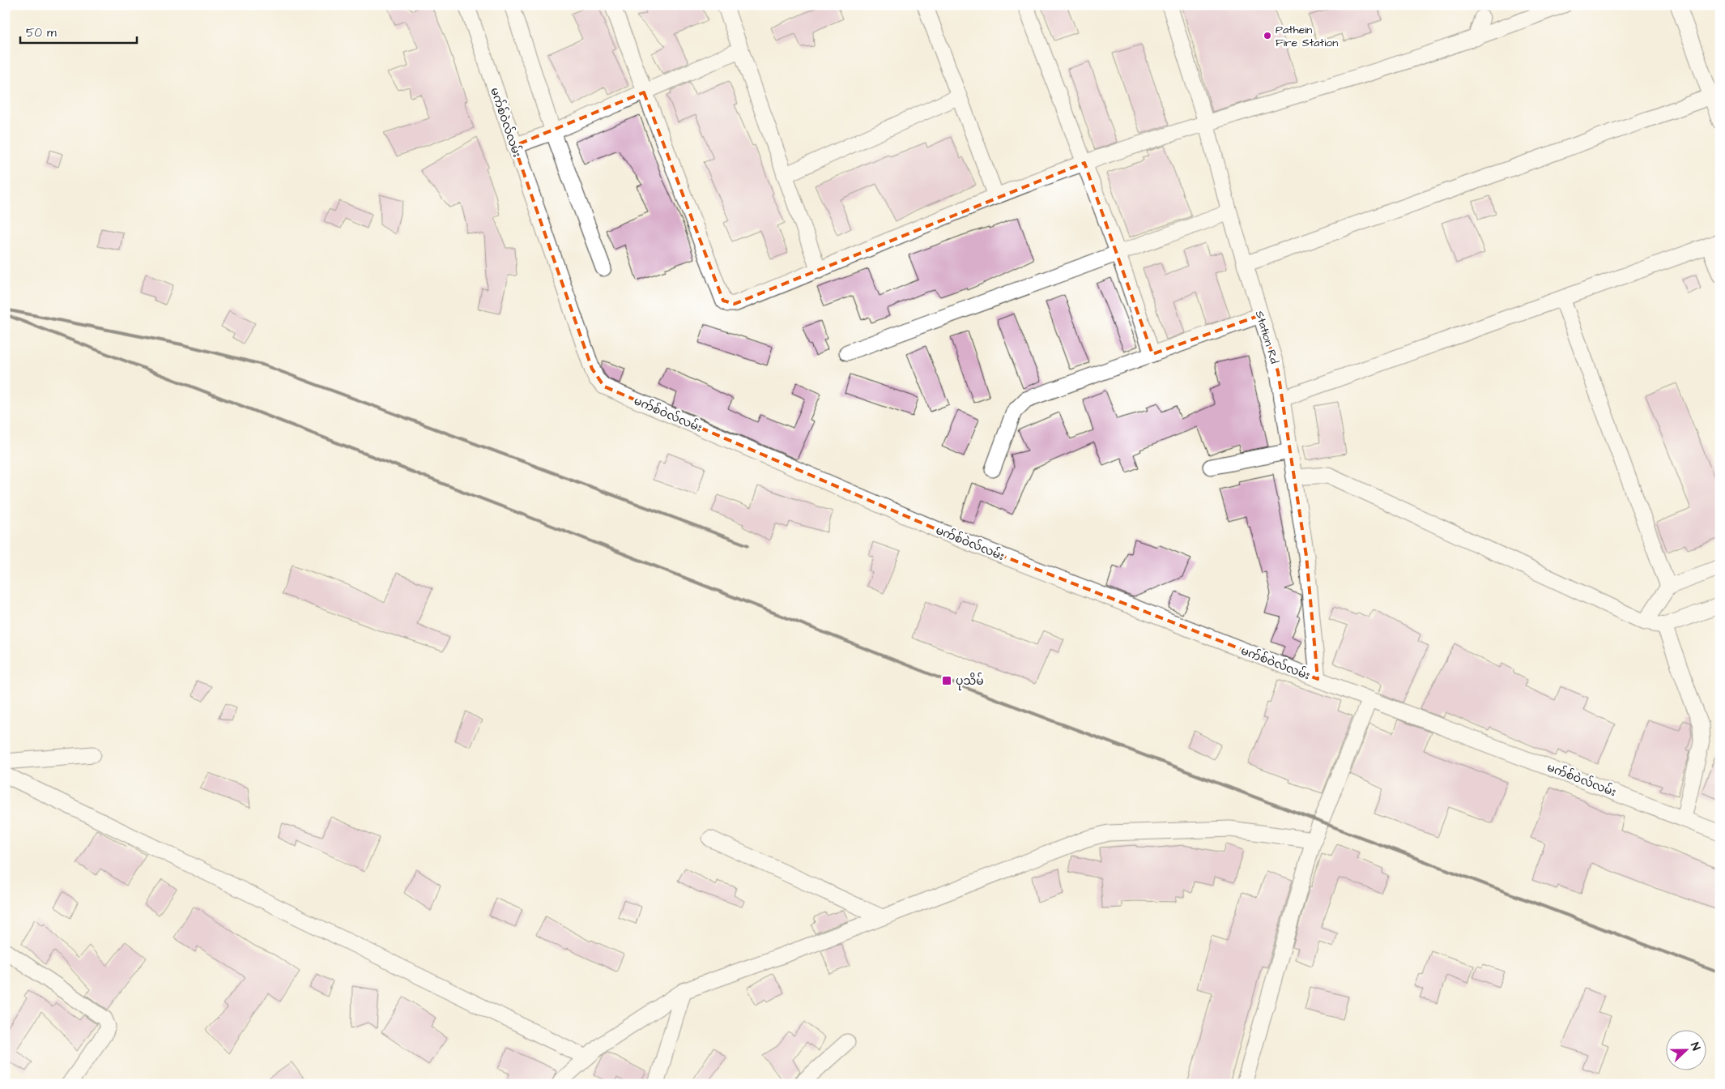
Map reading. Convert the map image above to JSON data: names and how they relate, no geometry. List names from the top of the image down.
{
  "streets": {
    "street": ["မက်စ်ဝဲလ်လမ်း", "Station Rd"]
  },
  "crossings": [
    ["မက်စ်ဝဲလ်လမ်း", "Station Rd"]
  ],
  "places": {
    "other": ["Pathein Fire Station"],
    "transit": ["ပုသိမ်"]
  },
  "scale_bar": "50 m",
  "north": "right"
}
